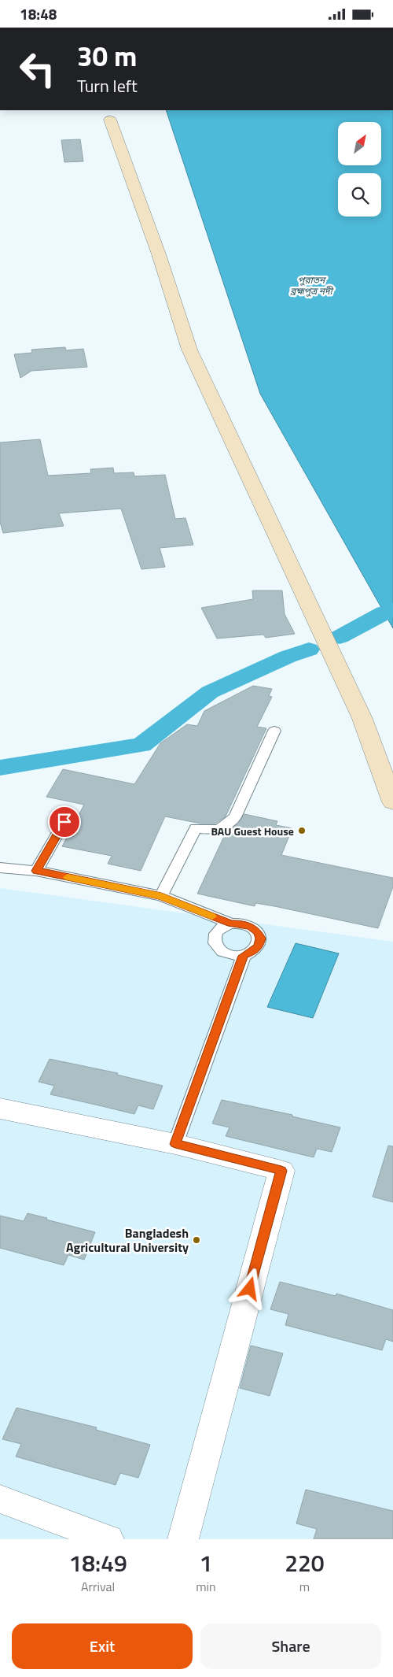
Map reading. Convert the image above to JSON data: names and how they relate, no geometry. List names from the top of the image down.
{
  "water": ["পুরাতন ব্রহ্মপুত্র নদী"],
  "places": ["BAU Guest House", "Bangladesh Agricultural University"],
  "north": "top right",
  "page": {
    "status": "18:48",
    "turn": ["30 m", "Turn left"],
    "eta": [
      "18:49",
      "Arrival",
      "1",
      "min",
      "220",
      "m"
    ],
    "buttons": ["Exit", "Share"]
  }
}
